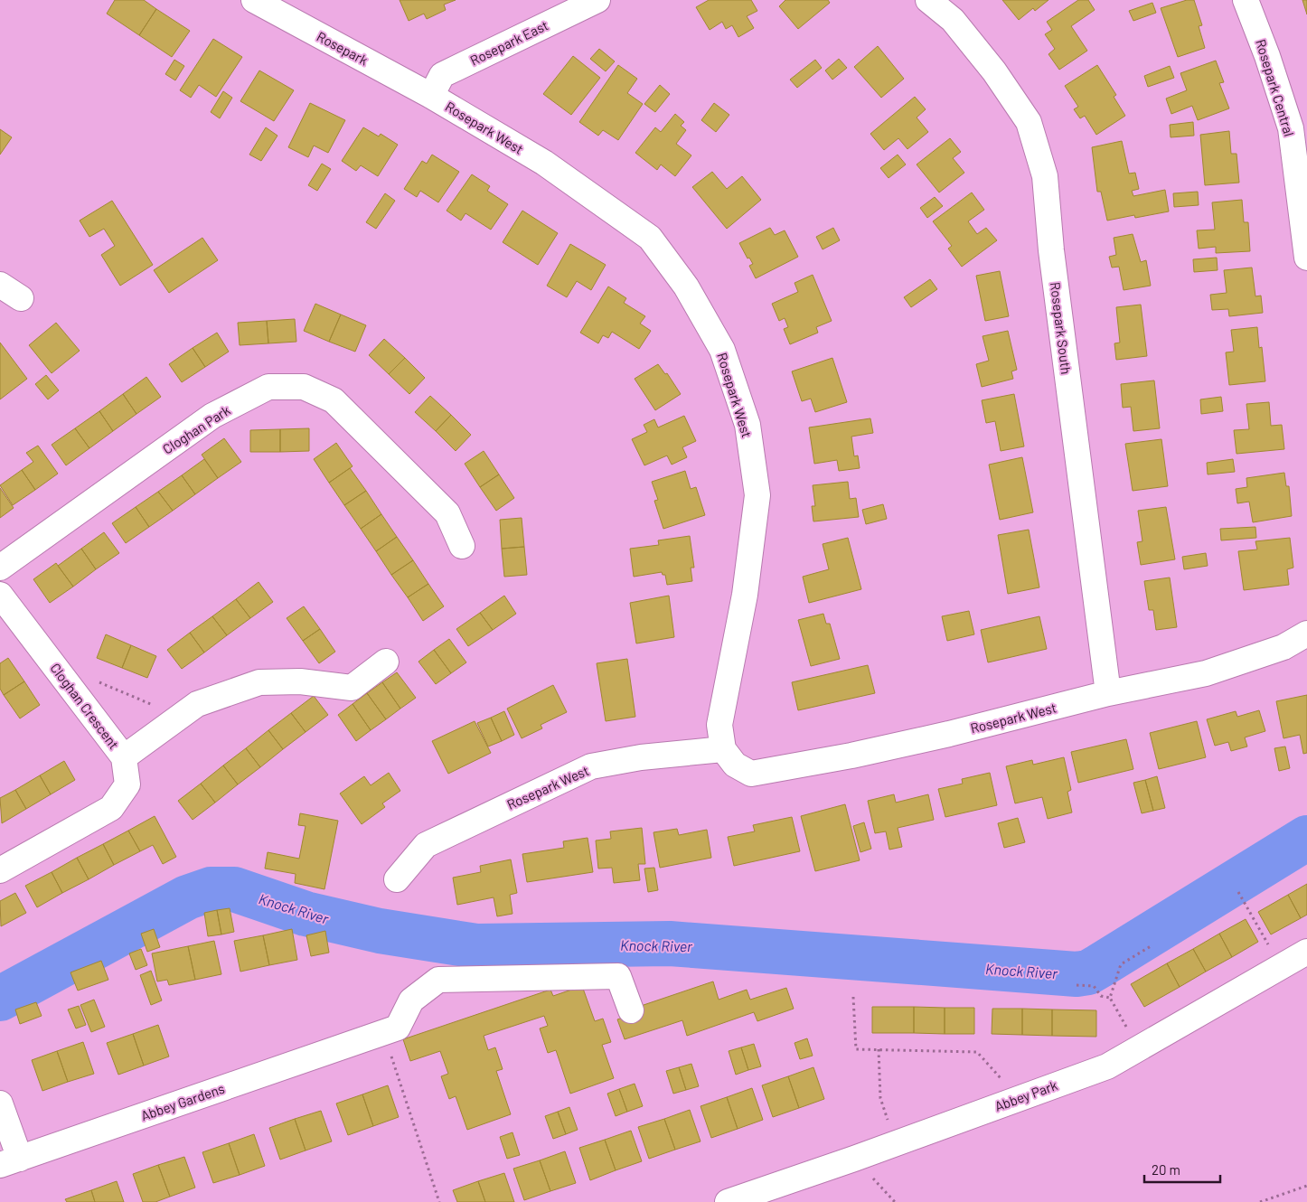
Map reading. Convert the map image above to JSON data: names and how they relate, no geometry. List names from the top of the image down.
{
  "streets": {
    "street": [
      "Rosepark East",
      "Rosepark",
      "Rosepark Central",
      "Rosepark West",
      "Rosepark South",
      "Cloghan Park",
      "Cloghan Crescent",
      "Abbey Park",
      "Abbey Gardens"
    ]
  },
  "crossings": [
    ["Rosepark East", "Rosepark"],
    ["Rosepark East", "Rosepark West"],
    ["Rosepark", "Rosepark West"],
    ["Rosepark West", "Rosepark South"]
  ],
  "water": ["Knock River"],
  "scale_bar": "20 m"
}
